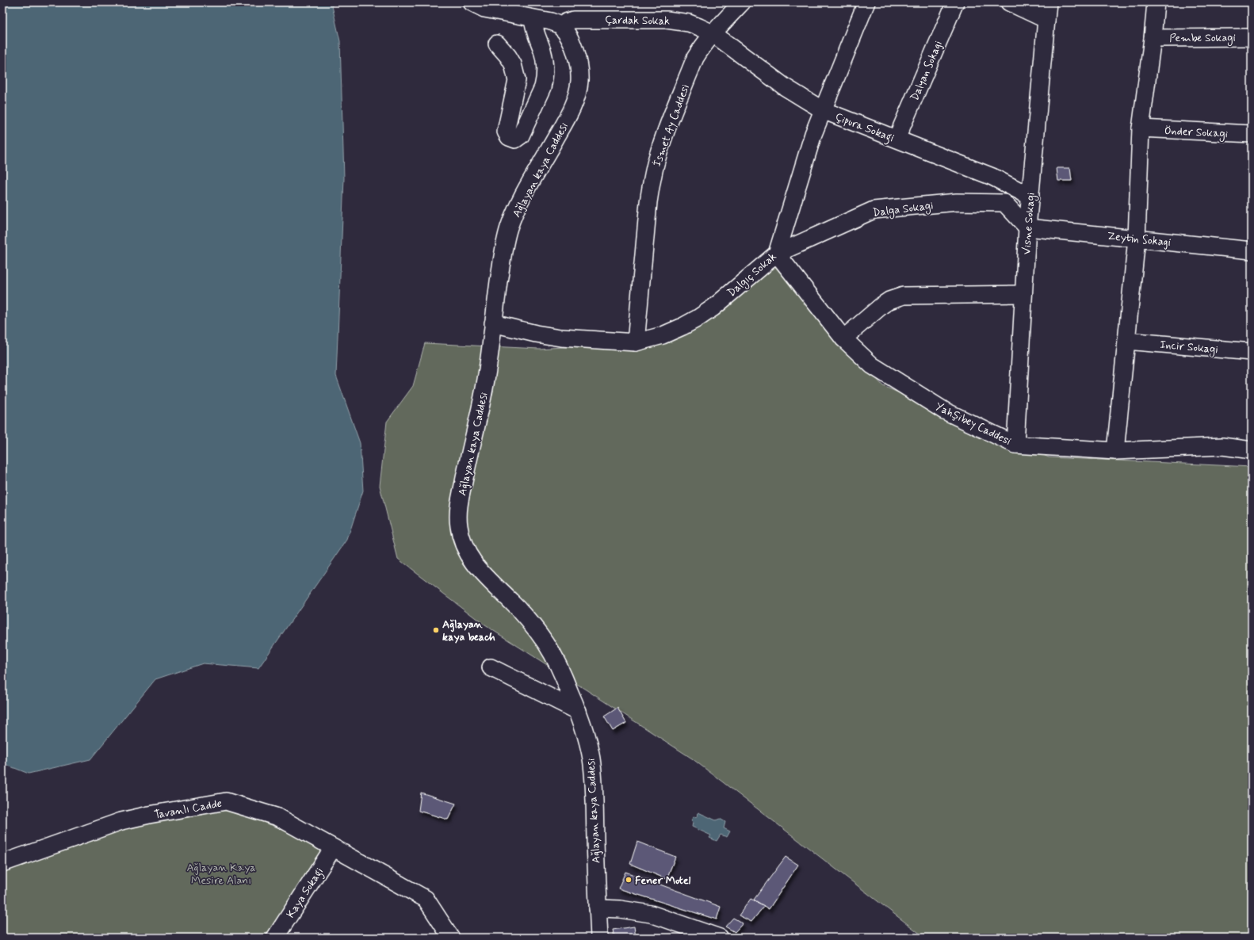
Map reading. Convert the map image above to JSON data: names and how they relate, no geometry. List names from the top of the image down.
{
  "streets": {
    "street": [
      "Çardak Sokak",
      "Pembe Sokagi",
      "Dalyan Sokagi",
      "İsmet Ay Caddesi",
      "Çipura Sokagi",
      "Önder Sokagi",
      "Ağlayan kaya Caddesi",
      "Dalga Sokagi",
      "Visne Sokagi",
      "Zeytin Sokagi",
      "Dalgıç Sokak",
      "Incir Sokagi",
      "Yahşibey Caddesi",
      "Tavanlı Cadde",
      "Kaya Sokagi"
    ]
  },
  "crossings": [
    ["Çardak Sokak", "İsmet Ay Caddesi"],
    ["Çardak Sokak", "Çipura Sokagi"],
    ["Çardak Sokak", "Ağlayan kaya Caddesi"],
    ["Dalyan Sokagi", "Çipura Sokagi"],
    ["İsmet Ay Caddesi", "Çipura Sokagi"],
    ["İsmet Ay Caddesi", "Dalgıç Sokak"],
    ["Çipura Sokagi", "Visne Sokagi"],
    ["Çipura Sokagi", "Dalgıç Sokak"],
    ["Ağlayan kaya Caddesi", "Dalgıç Sokak"],
    ["Dalga Sokagi", "Visne Sokagi"],
    ["Dalga Sokagi", "Zeytin Sokagi"],
    ["Dalga Sokagi", "Dalgıç Sokak"],
    ["Dalga Sokagi", "Yahşibey Caddesi"],
    ["Visne Sokagi", "Zeytin Sokagi"],
    ["Visne Sokagi", "Yahşibey Caddesi"],
    ["Dalgıç Sokak", "Yahşibey Caddesi"],
    ["Tavanlı Cadde", "Kaya Sokagi"]
  ],
  "parks": ["Ağlayan Kaya Mesire Alanı"],
  "places": ["Ağlayan kaya beach", "Fener Motel"]
}
